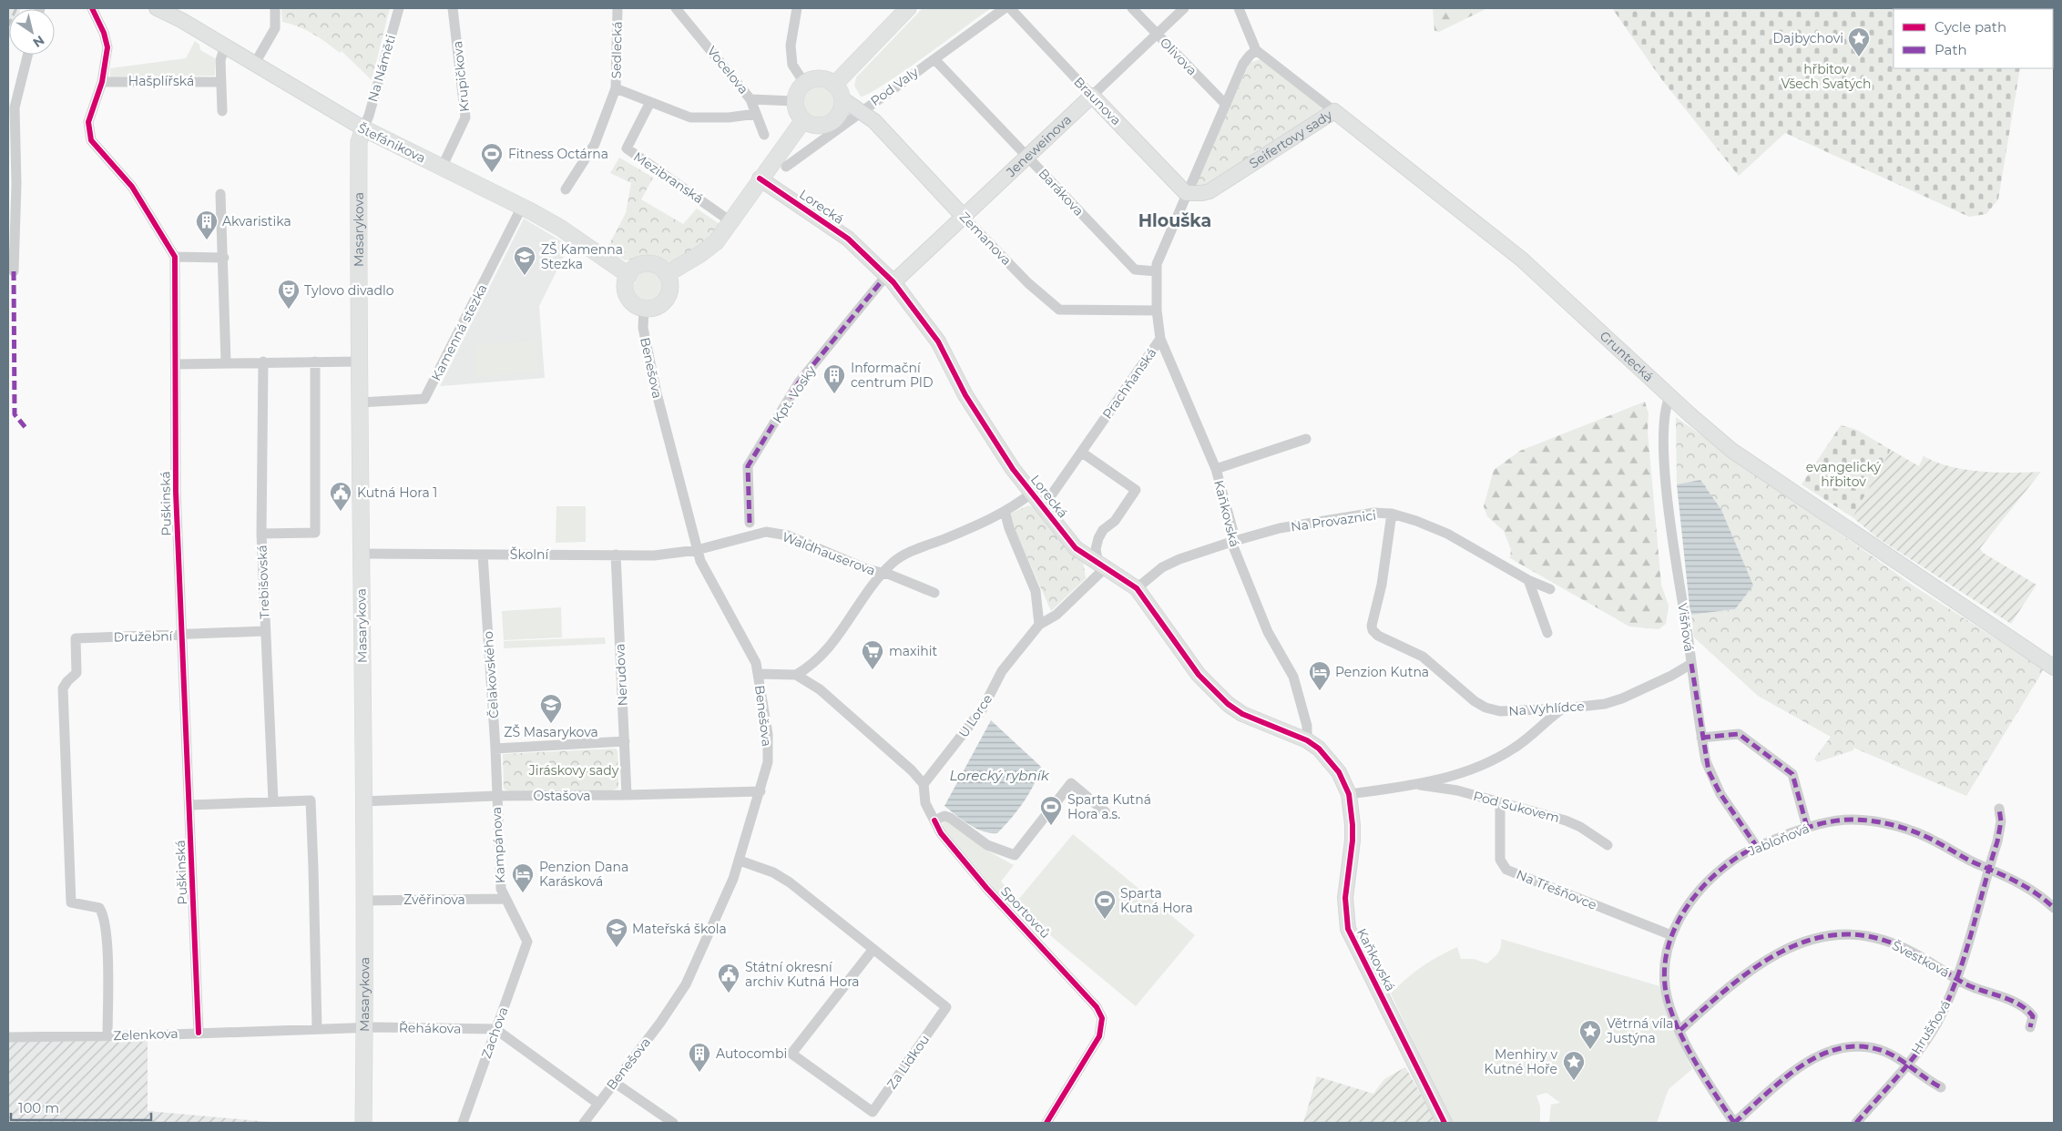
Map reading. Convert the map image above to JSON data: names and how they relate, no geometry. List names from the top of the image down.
{
  "streets": {
    "main road": ["Štefánikova", "Masarykova"],
    "street": [
      "Sedlecká",
      "Olivova",
      "Na Náměti",
      "Vocelova",
      "Krupičkova",
      "Hašplířská",
      "Pod Valy",
      "Braunova",
      "Seifertovy sady",
      "Jeneweinova",
      "Mezibranská",
      "Barákova",
      "Lorecká",
      "Zemanova",
      "Kamenná stezka",
      "Gruntecká",
      "Benešova",
      "Prachňanská",
      "Kpt. Vosky",
      "Puškinská",
      "Kaňkovská",
      "Na Provaznici",
      "Waldhauserova",
      "Školní",
      "Trebišovská",
      "Višňová",
      "Družební",
      "Čelakovského",
      "Nerudova",
      "Na Vyhlídce",
      "U Lorce",
      "Ostašova",
      "Pod Sukovem",
      "Jabloňová",
      "Kampánova",
      "Na Třešňovce",
      "Zvěřinova",
      "Sportovců",
      "Švestková",
      "Hrušňová",
      "Řehákova",
      "Zachova",
      "Zelenkova",
      "Za Lidkou"
    ]
  },
  "crossings": [
    ["Olivova", "Jeneweinova"],
    ["Na Náměti", "Štefánikova"],
    ["Na Náměti", "Masarykova"],
    ["Vocelova", "Zemanova"],
    ["Krupičkova", "Štefánikova"],
    ["Hašplířská", "Puškinská"],
    ["Pod Valy", "Barákova"],
    ["Pod Valy", "Zemanova"],
    ["Braunova", "Seifertovy sady"],
    ["Braunova", "Jeneweinova"],
    ["Braunova", "Prachňanská"],
    ["Seifertovy sady", "Gruntecká"],
    ["Seifertovy sady", "Prachňanská"],
    ["Štefánikova", "Masarykova"],
    ["Štefánikova", "Kamenná stezka"],
    ["Štefánikova", "Benešova"],
    ["Jeneweinova", "Barákova"],
    ["Jeneweinova", "Lorecká"],
    ["Jeneweinova", "Zemanova"],
    ["Jeneweinova", "Kpt. Vosky"],
    ["Barákova", "Prachňanská"],
    ["Lorecká", "Prachňanská"],
    ["Lorecká", "Kpt. Vosky"],
    ["Lorecká", "Kaňkovská"],
    ["Lorecká", "Na Provaznici"],
    ["Lorecká", "Waldhauserova"],
    ["Lorecká", "U Lorce"],
    ["Lorecká", "Pod Sukovem"],
    ["Masarykova", "Kamenná stezka"],
    ["Masarykova", "Školní"],
    ["Masarykova", "Ostašova"],
    ["Masarykova", "Zvěřinova"],
    ["Masarykova", "Řehákova"],
    ["Masarykova", "Zelenkova"],
    ["Zemanova", "Prachňanská"],
    ["Gruntecká", "Višňová"],
    ["Benešova", "Waldhauserova"],
    ["Benešova", "Školní"],
    ["Benešova", "Ostašova"],
    ["Benešova", "Za Lidkou"],
    ["Prachňanská", "Kaňkovská"],
    ["Puškinská", "Družební"],
    ["Puškinská", "Zelenkova"],
    ["Kaňkovská", "Na Provaznici"],
    ["Kaňkovská", "Pod Sukovem"],
    ["Na Provaznici", "Na Vyhlídce"],
    ["Waldhauserova", "Školní"],
    ["Školní", "Čelakovského"],
    ["Školní", "Nerudova"],
    ["Trebišovská", "Družební"],
    ["Višňová", "Na Vyhlídce"],
    ["Višňová", "Jabloňová"],
    ["Družební", "Zelenkova"],
    ["Čelakovského", "Ostašova"],
    ["Čelakovského", "Kampánova"],
    ["Nerudova", "Ostašova"],
    ["Na Vyhlídce", "Pod Sukovem"],
    ["U Lorce", "Sportovců"],
    ["Ostašova", "Kampánova"],
    ["Pod Sukovem", "Na Třešňovce"],
    ["Jabloňová", "Na Třešňovce"],
    ["Jabloňová", "Švestková"],
    ["Jabloňová", "Hrušňová"],
    ["Kampánova", "Zvěřinova"],
    ["Kampánova", "Zachova"],
    ["Švestková", "Hrušňová"],
    ["Řehákova", "Zachova"],
    ["Řehákova", "Zelenkova"]
  ],
  "districts": ["Hlouška"],
  "water": ["Lorecký rybník"],
  "parks": ["hřbitov Všech Svatých", "evangelický hřbitov", "Jiráskovy sady"],
  "places": {
    "place": ["Dajbychovi", "Větrná víla Justýna", "Menhiry v Kutné Hoře"],
    "sports": ["Fitness Octárna", "Sparta Kutná Hora a.s.", "Sparta Kutná Hora"],
    "building": ["Akvaristika", "Informační centrum PID", "Autocombi"],
    "school or university": ["ZŠ Kamenna Stezka", "ZŠ Masarykova", "Mateřská škola"],
    "theatre": ["Tylovo divadlo"],
    "public building": ["Kutná Hora 1", "Státní okresní archiv Kutná Hora"],
    "supermarket": ["maxihit"],
    "hotel": ["Penzion Kutna", "Penzion Dana Karásková"]
  },
  "legend": ["Cycle path", "Path"],
  "scale_bar": "100 m",
  "north": "bottom right"
}
